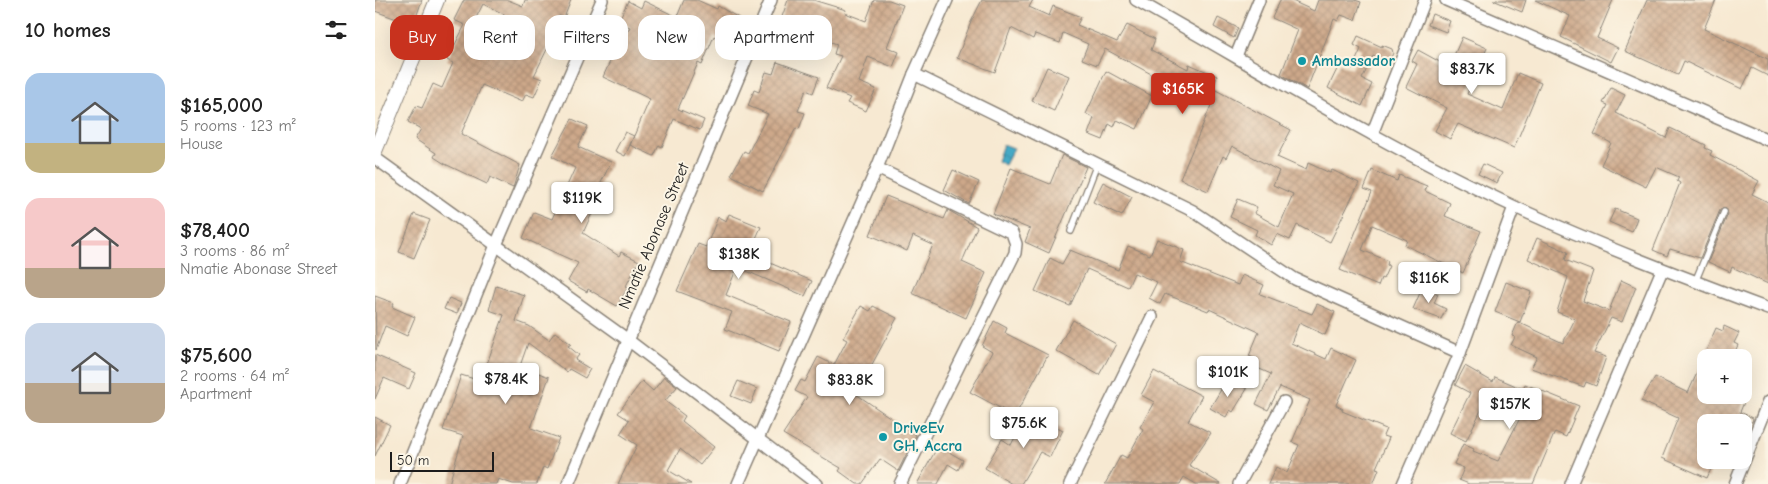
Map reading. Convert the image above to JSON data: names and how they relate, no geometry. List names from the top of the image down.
{
  "streets": {
    "street": ["Nmatie Abonase Street"]
  },
  "places": ["Ambassador", "DriveEv GH, Accra"],
  "scale_bar": "50 m",
  "page": {
    "heading": "10 homes",
    "chip": [
      "Buy",
      "Rent",
      "Filters",
      "New",
      "Apartment"
    ],
    "price": [
      "$83.7K",
      "$165K",
      "$119K",
      "$138K",
      "$116K",
      "$101K",
      "$78.4K",
      "$83.8K",
      "$157K",
      "$75.6K"
    ],
    "list": [
      {
        "name": "$165,000",
        "note": "5 rooms · 123 m² · House"
      },
      {
        "name": "$78,400",
        "note": "3 rooms · 86 m² · Nmatie Abonase Street"
      },
      {
        "name": "$75,600",
        "note": "2 rooms · 64 m² · Apartment"
      }
    ],
    "map_buttons": ["+", "−"],
    "scale": "50 m"
  }
}
